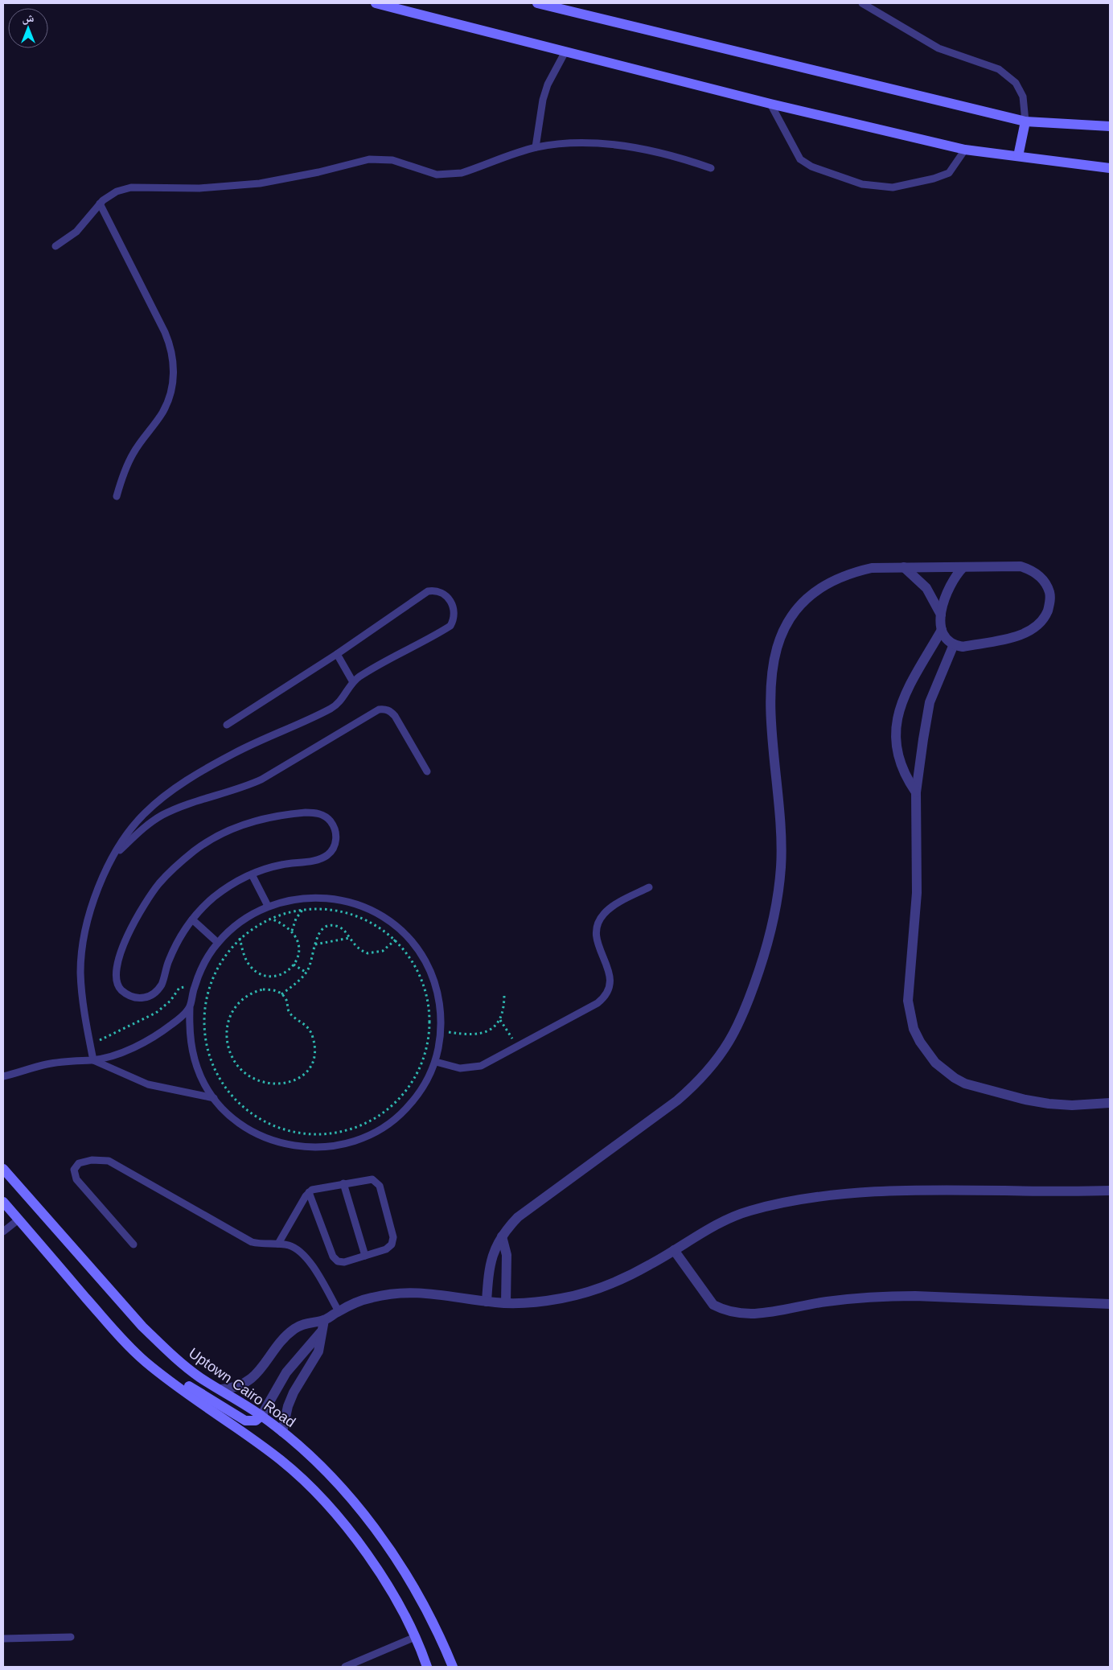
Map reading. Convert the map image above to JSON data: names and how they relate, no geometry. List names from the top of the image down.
{
  "streets": {
    "street": ["Uptown Cairo Road"]
  },
  "north": "top"
}
